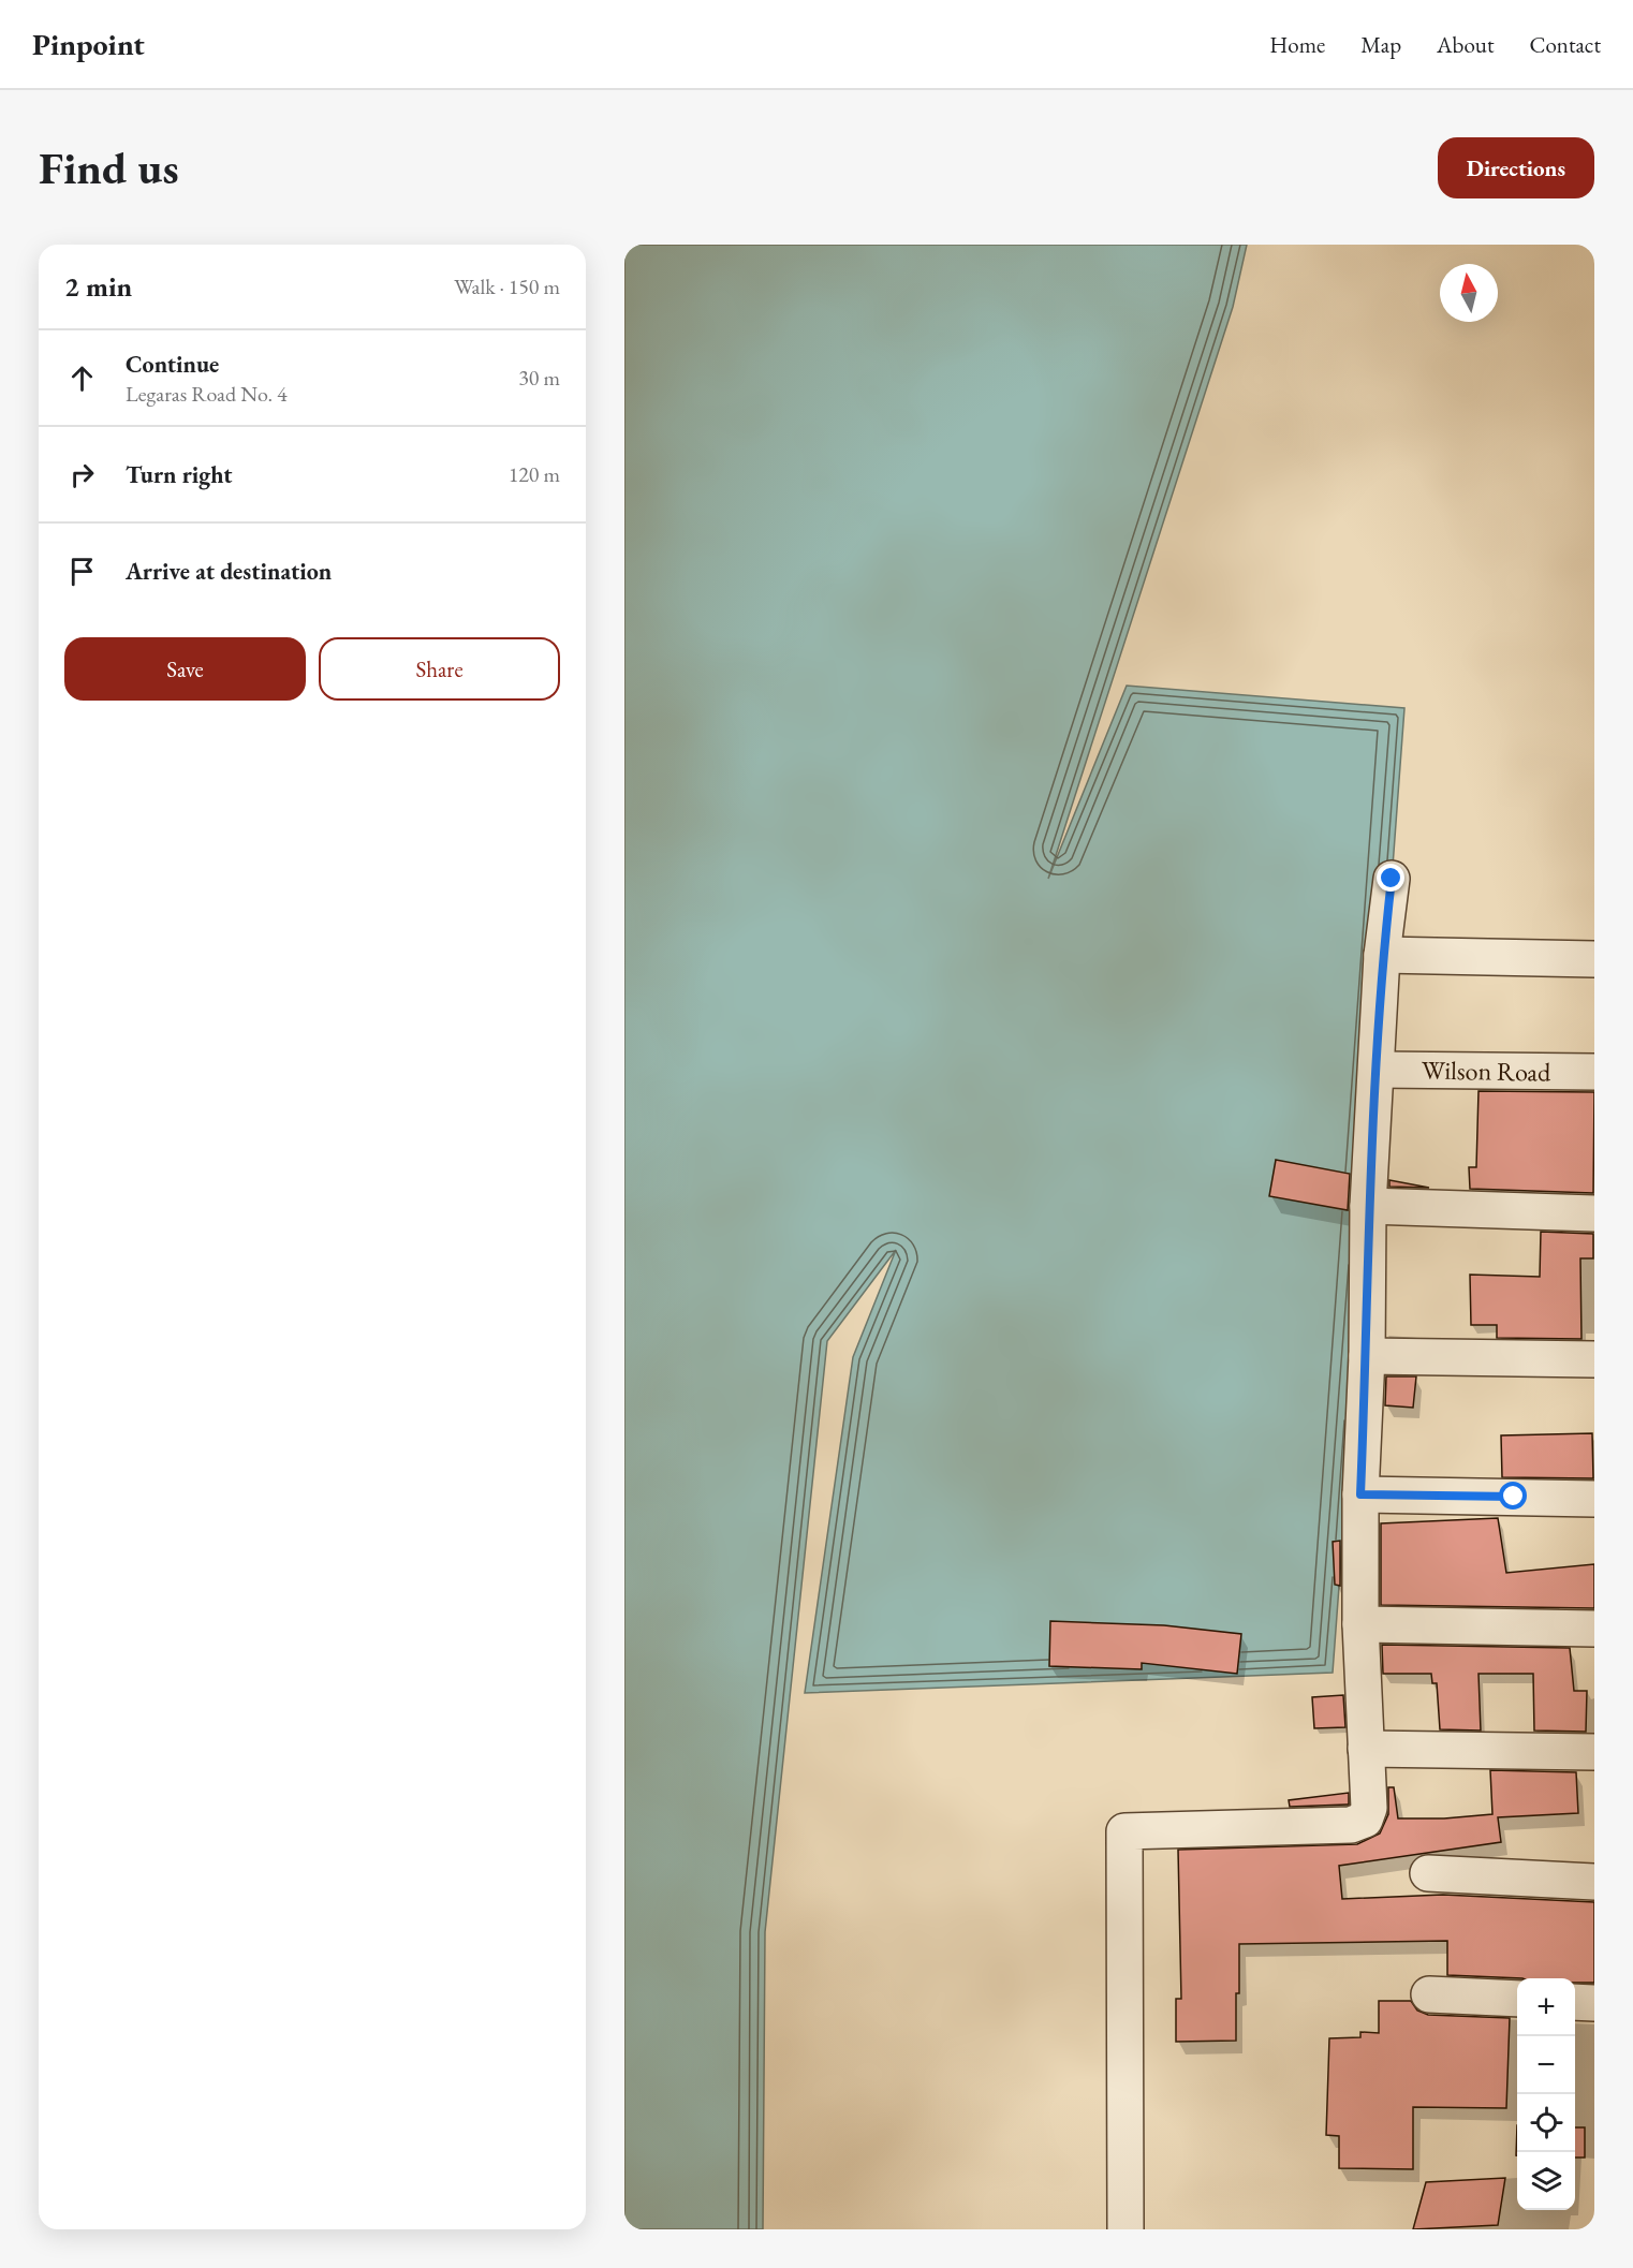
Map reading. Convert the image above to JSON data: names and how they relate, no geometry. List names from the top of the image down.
{
  "streets": {
    "street": ["Wilson Road"]
  },
  "north": "top",
  "page": {
    "header": "Pinpoint",
    "nav": [
      "Home",
      "Map",
      "About",
      "Contact"
    ],
    "buttons": [
      "Directions",
      ["Save", "Share"]
    ],
    "title": "Find us",
    "heading": ["2 min", "Walk · 150 m"],
    "list": [
      ["Continue", "Legaras Road No. 4", "30 m"],
      ["Turn right", "120 m"],
      "Arrive at destination"
    ],
    "map_buttons": ["+", "−"]
  }
}
